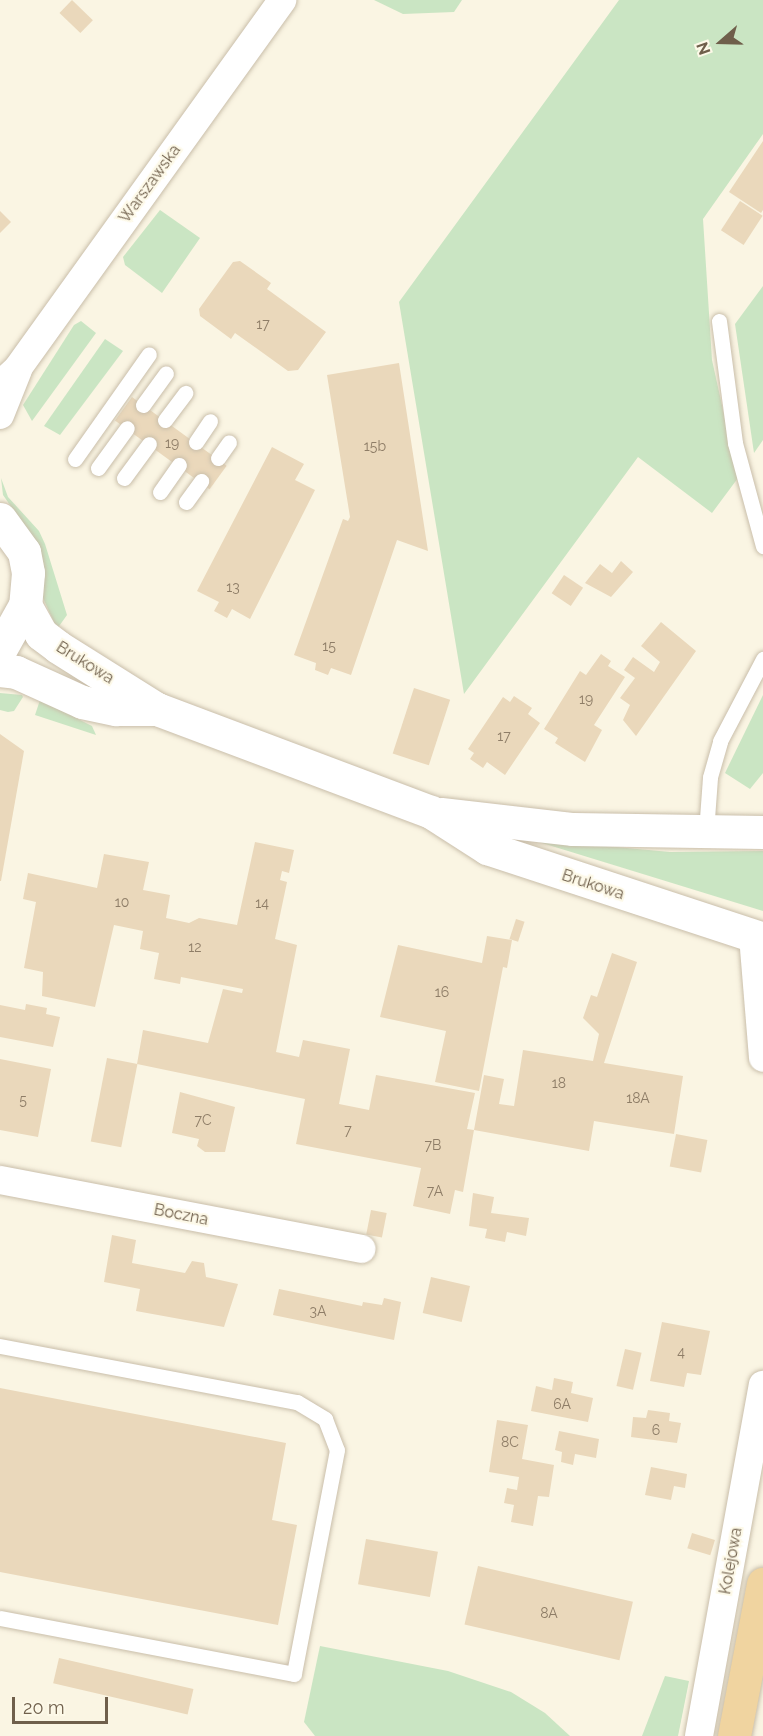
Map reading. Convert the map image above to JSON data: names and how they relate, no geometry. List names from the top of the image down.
{
  "streets": {
    "street": [
      "Warszawska",
      "Brukowa",
      "Boczna",
      "Kolejowa"
    ]
  },
  "house_numbers": [
    "17",
    "19",
    "15b",
    "13",
    "15",
    "19",
    "17",
    "10",
    "14",
    "12",
    "16",
    "18",
    "18A",
    "5",
    "7C",
    "7",
    "7B",
    "7A",
    "3A",
    "4",
    "6A",
    "6",
    "8C",
    "8A"
  ],
  "scale_bar": "20 m",
  "north": "left"
}
